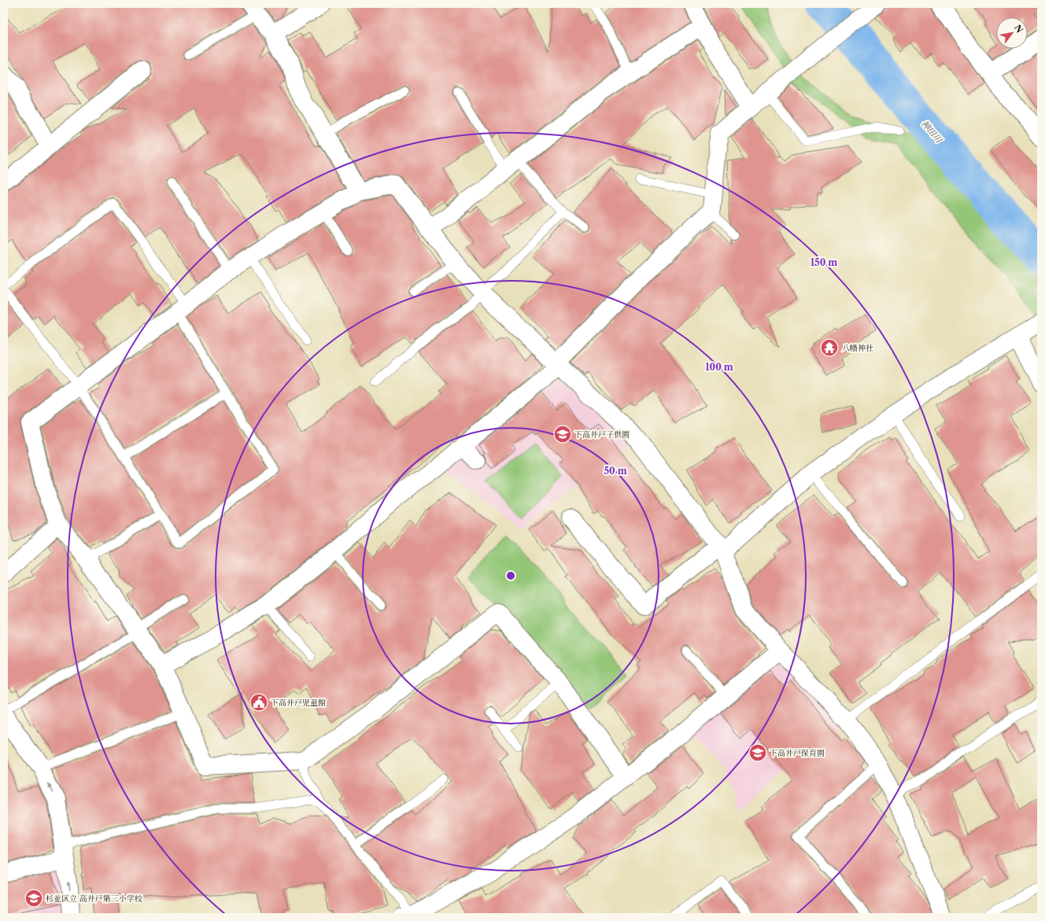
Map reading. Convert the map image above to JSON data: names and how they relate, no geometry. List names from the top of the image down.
{
  "water": ["神田川"],
  "places": {
    "temple": ["八幡神社"],
    "school or university": ["下高井戸子供園", "下高井戸保育園", "杉並区立 高井戸第三小学校"],
    "public building": ["下高井戸児童館"]
  },
  "north": "top right",
  "rings": ["150 m", "100 m", "50 m"]
}
